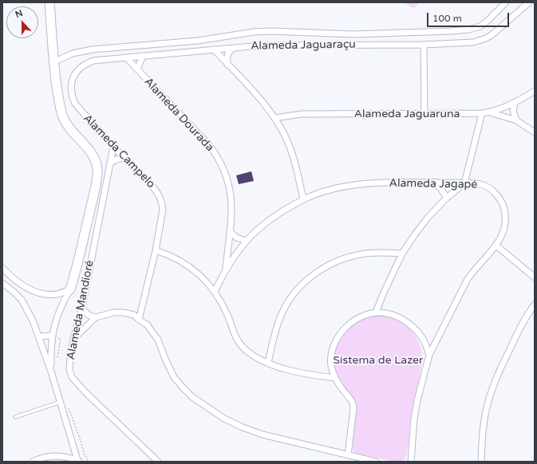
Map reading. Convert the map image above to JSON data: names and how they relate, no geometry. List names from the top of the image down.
{
  "streets": {
    "street": [
      "Alameda Jaguaraçu",
      "Alameda Jaguaruna",
      "Alameda Dourada",
      "Alameda Campelo",
      "Alameda Jagapé",
      "Alameda Mandioré"
    ]
  },
  "crossings": [
    ["Alameda Jaguaraçu", "Alameda Dourada"],
    ["Alameda Jaguaraçu", "Alameda Campelo"],
    ["Alameda Dourada", "Alameda Jagapé"],
    ["Alameda Campelo", "Alameda Mandioré"]
  ],
  "parks": ["Sistema de Lazer"],
  "scale_bar": "100 m",
  "north": "top"
}
